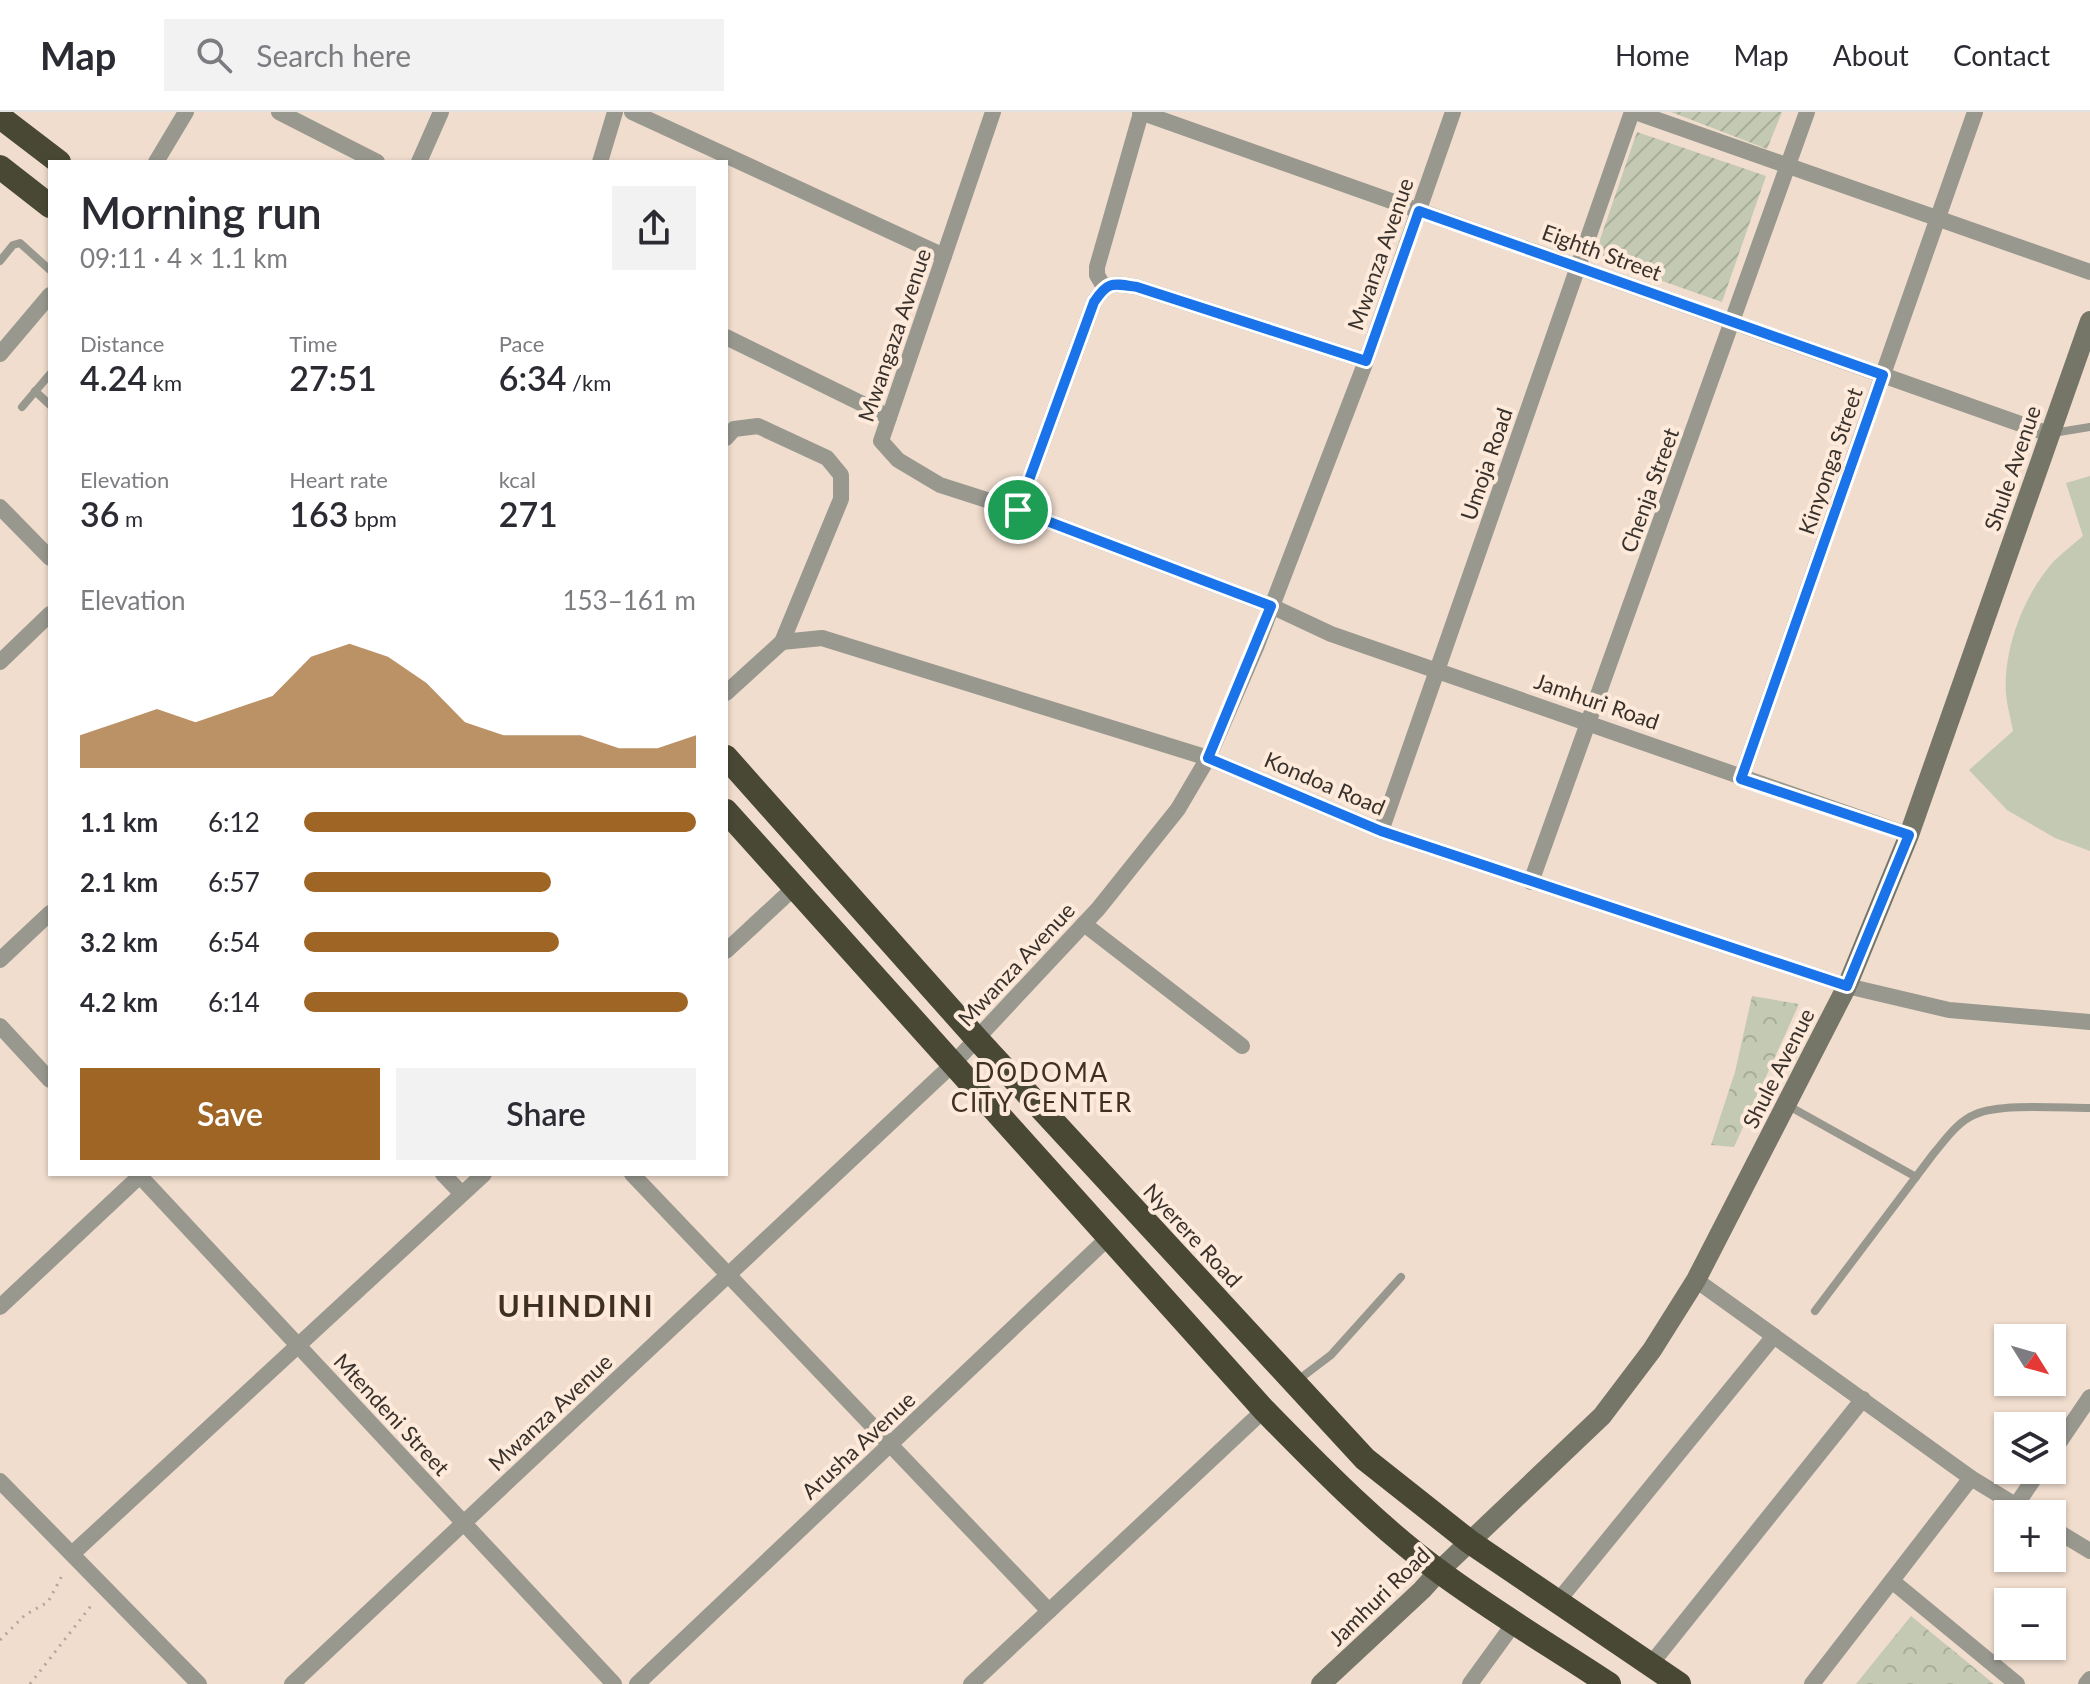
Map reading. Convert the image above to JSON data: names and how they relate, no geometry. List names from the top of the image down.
{
  "streets": {
    "highway": ["Nyerere Road"],
    "main road": ["Shule Avenue", "Jamhuri Road"],
    "street": [
      "Eighth Street",
      "Mwanza Avenue",
      "Mwangaza Avenue",
      "Kinyonga Street",
      "Umoja Road",
      "Chenja Street",
      "Kondoa Road",
      "Mtendeni Street",
      "Arusha Avenue"
    ]
  },
  "crossings": [
    ["Eighth Street", "Mwanza Avenue"],
    ["Eighth Street", "Kinyonga Street"],
    ["Eighth Street", "Umoja Road"],
    ["Eighth Street", "Shule Avenue"],
    ["Eighth Street", "Chenja Street"],
    ["Mwanza Avenue", "Mwangaza Avenue"],
    ["Mwanza Avenue", "Jamhuri Road"],
    ["Mwanza Avenue", "Kondoa Road"],
    ["Mwanza Avenue", "Nyerere Road"],
    ["Mwanza Avenue", "Mtendeni Street"],
    ["Mwangaza Avenue", "Jamhuri Road"],
    ["Kinyonga Street", "Jamhuri Road"],
    ["Umoja Road", "Jamhuri Road"],
    ["Umoja Road", "Kondoa Road"],
    ["Shule Avenue", "Jamhuri Road"],
    ["Shule Avenue", "Kondoa Road"],
    ["Shule Avenue", "Nyerere Road"],
    ["Chenja Street", "Jamhuri Road"],
    ["Chenja Street", "Kondoa Road"],
    ["Jamhuri Road", "Nyerere Road"]
  ],
  "districts": ["DODOMA CITY CENTER", "UHINDINI"],
  "north": "bottom right",
  "page": {
    "header": "Map",
    "search": "Search here",
    "nav": [
      "Home",
      "Map",
      "About",
      "Contact"
    ],
    "heading": ["Morning run", "09:11 · 4 × 1.1 km"],
    "stats": [
      ["Distance", "4.24 km"],
      ["Time", "27:51"],
      ["Pace", "6:34 /km"],
      ["Elevation", "36 m"],
      ["Heart rate", "163 bpm"],
      ["kcal", "271"]
    ],
    "chart": ["Elevation", "153–161 m"],
    "list": [
      {
        "name": "1.1 km",
        "note": "6:12"
      },
      {
        "name": "2.1 km",
        "note": "6:57"
      },
      {
        "name": "3.2 km",
        "note": "6:54"
      },
      {
        "name": "4.2 km",
        "note": "6:14"
      }
    ],
    "buttons": ["Save", "Share"],
    "map_buttons": ["+", "−"]
  }
}
